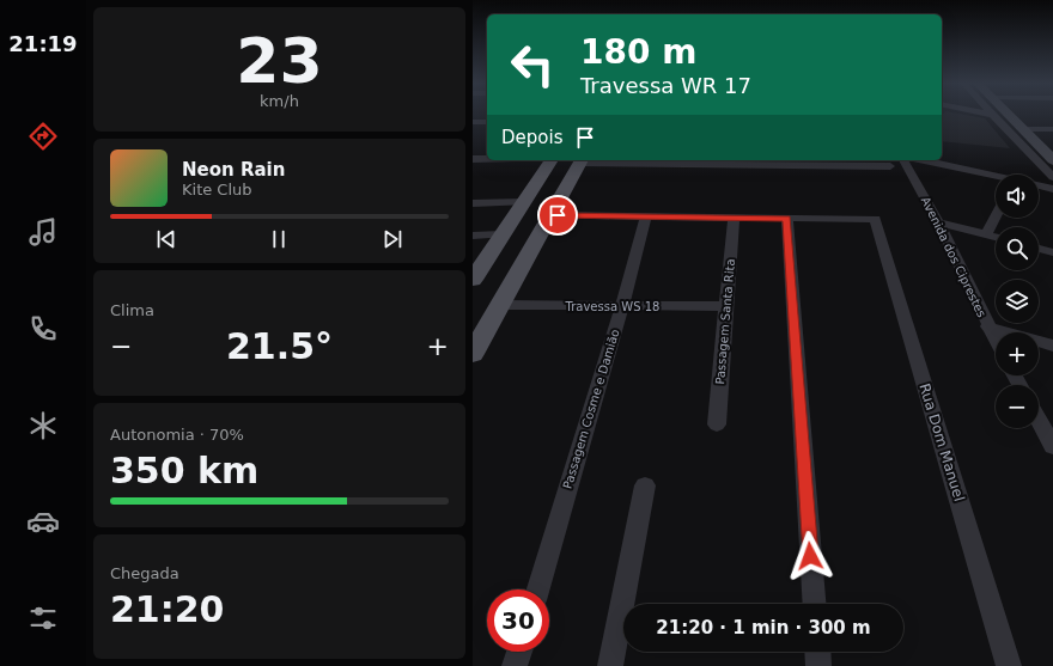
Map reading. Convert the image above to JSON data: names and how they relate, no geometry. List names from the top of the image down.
{
  "streets": {
    "street": [
      "Avenida dos Ciprestes",
      "Travessa WS 18",
      "Passagem Santa Rita",
      "Passagem Cosme e Damião",
      "Rua Dom Manuel"
    ]
  },
  "crossings": [
    ["Travessa WS 18", "Passagem Santa Rita"],
    ["Travessa WS 18", "Passagem Cosme e Damião"]
  ],
  "page": {
    "tabs": "21:19",
    "tile": [
      ["23", "km/h"],
      "Clima",
      ["Autonomia · 70%", "350 km"],
      ["Chegada", "21:20"]
    ],
    "turn": ["180 m", "Travessa WR 17"],
    "then": "Depois",
    "song": ["Neon Rain", "Kite Club"],
    "map_buttons": ["+", "−"],
    "heat": ["−", "21.5°", "+"],
    "limit": "30",
    "trip": "21:20 · 1 min · 300 m"
  }
}
